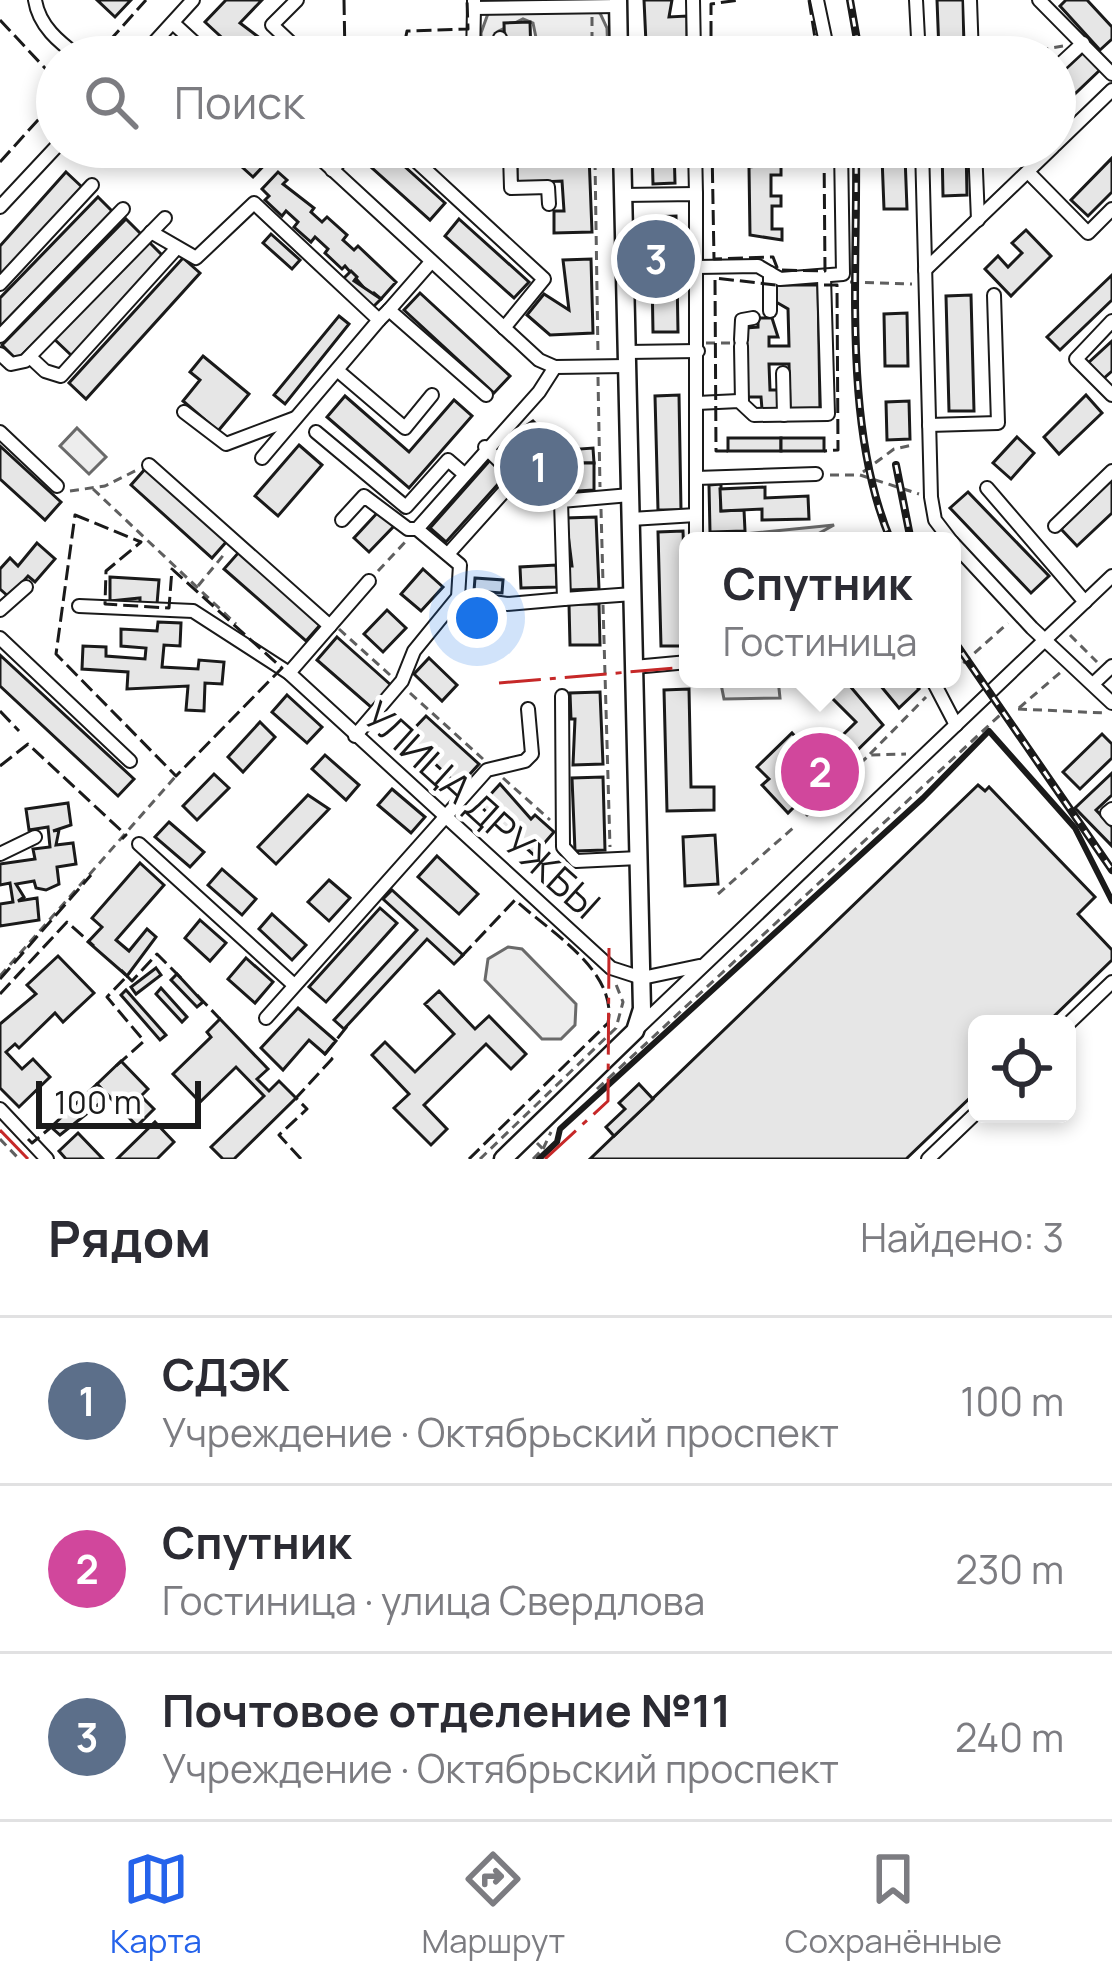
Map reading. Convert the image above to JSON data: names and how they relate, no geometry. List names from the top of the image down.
{
  "streets": {
    "street": ["УЛИЦА ДРУЖБЫ"]
  },
  "scale_bar": "100 m",
  "page": {
    "search": "Поиск",
    "pins": ["3", "1", "2"],
    "popup": ["Спутник", "Гостиница"],
    "scale": "100 m",
    "heading": ["Рядом", "Найдено: 3"],
    "list": [
      {
        "mark": "1",
        "name": "СДЭК",
        "note": "Учреждение · Октябрьский проспект",
        "value": "100 m"
      },
      {
        "mark": "2",
        "name": "Спутник",
        "note": "Гостиница · улица Свердлова",
        "value": "230 m"
      },
      {
        "mark": "3",
        "name": "Почтовое отделение №11",
        "note": "Учреждение · Октябрьский проспект",
        "value": "240 m"
      }
    ],
    "nav": ["Карта", "Маршрут", "Сохранённые"]
  }
}
